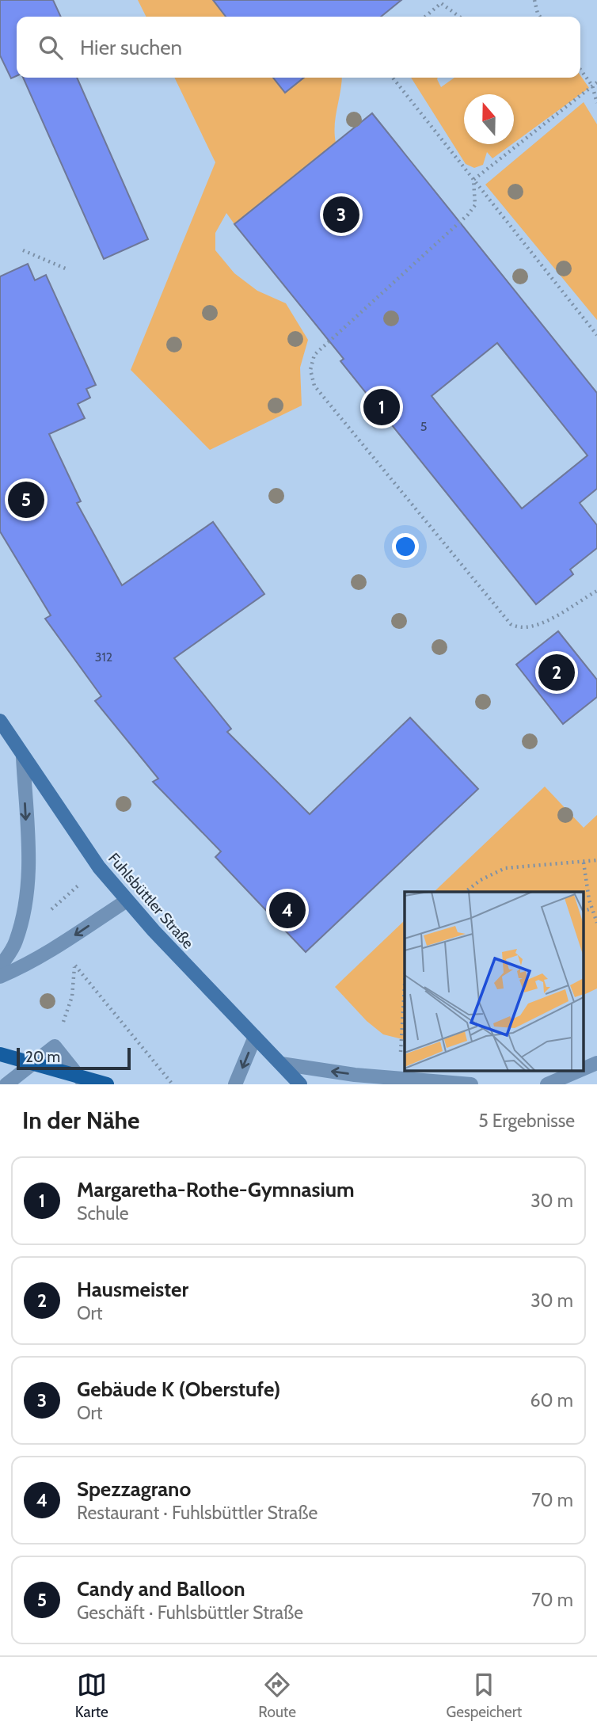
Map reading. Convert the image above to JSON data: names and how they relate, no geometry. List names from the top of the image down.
{
  "streets": {
    "main road": ["Fuhlsbüttler Straße"]
  },
  "house_numbers": ["5", "312"],
  "scale_bar": "20 m",
  "north": "top",
  "page": {
    "search": "Hier suchen",
    "pins": [
      "3",
      "1",
      "5",
      "2",
      "4"
    ],
    "scale": "20 m",
    "heading": ["In der Nähe", "5 Ergebnisse"],
    "list": [
      {
        "mark": "1",
        "name": "Margaretha-Rothe-Gymnasium",
        "note": "Schule",
        "value": "30 m"
      },
      {
        "mark": "2",
        "name": "Hausmeister",
        "note": "Ort",
        "value": "30 m"
      },
      {
        "mark": "3",
        "name": "Gebäude K (Oberstufe)",
        "note": "Ort",
        "value": "60 m"
      },
      {
        "mark": "4",
        "name": "Spezzagrano",
        "note": "Restaurant · Fuhlsbüttler Straße",
        "value": "70 m"
      },
      {
        "mark": "5",
        "name": "Candy and Balloon",
        "note": "Geschäft · Fuhlsbüttler Straße",
        "value": "70 m"
      }
    ],
    "nav": ["Karte", "Route", "Gespeichert"]
  }
}
